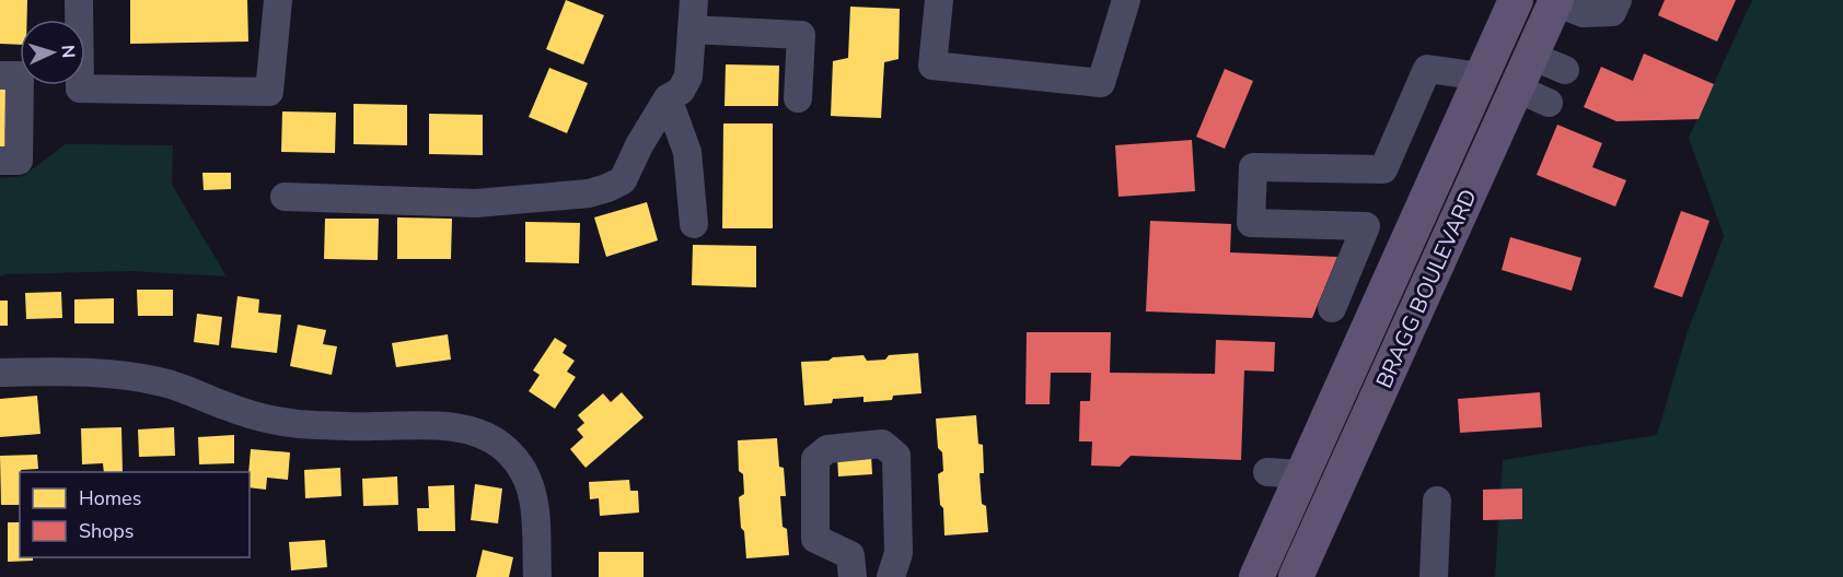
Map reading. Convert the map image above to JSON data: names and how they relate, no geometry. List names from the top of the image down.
{
  "streets": {
    "main road": ["BRAGG BOULEVARD"]
  },
  "legend": ["Homes", "Shops"],
  "north": "right"
}
